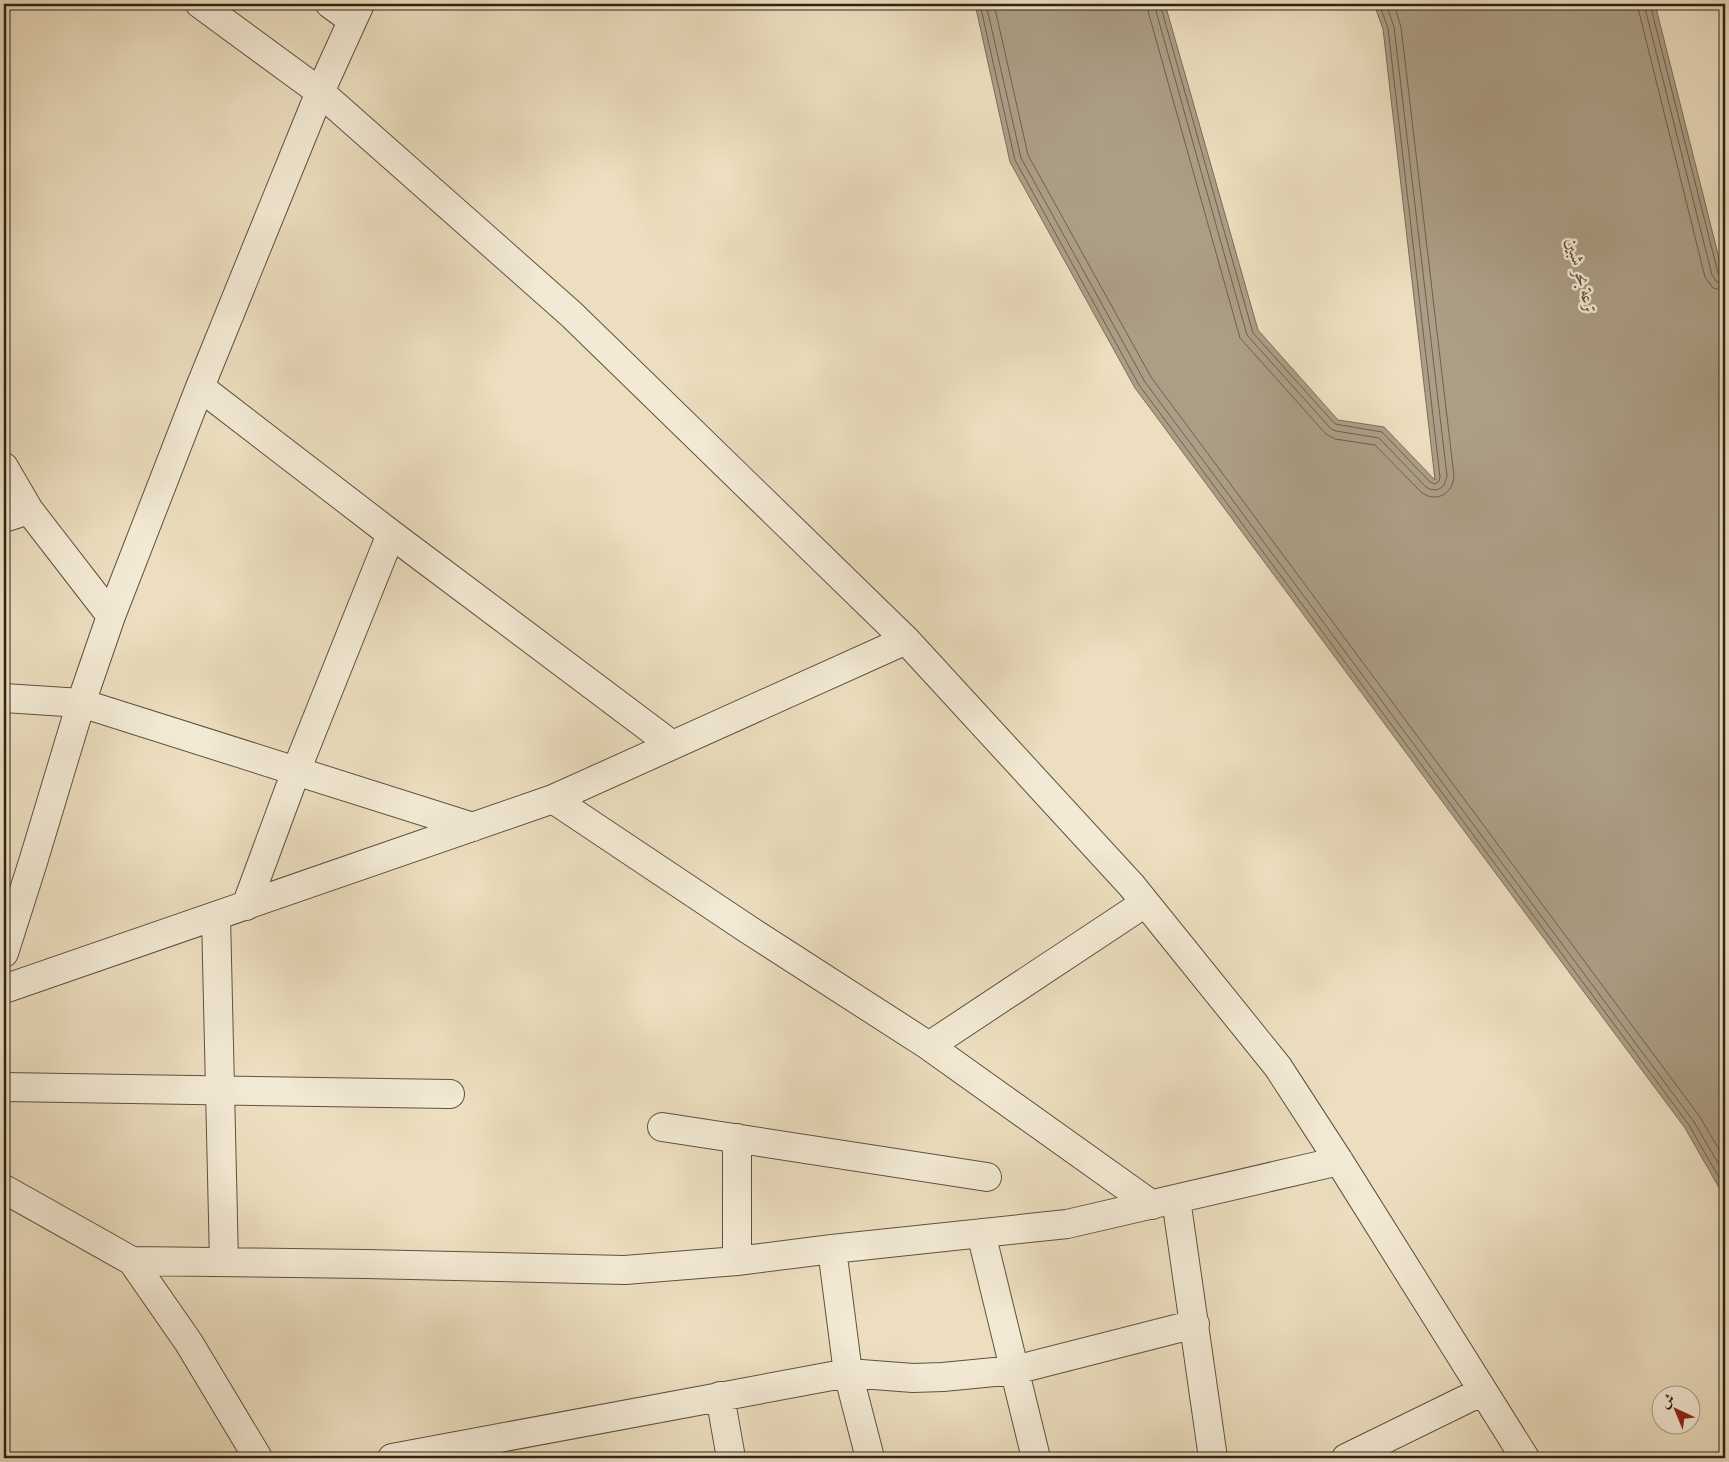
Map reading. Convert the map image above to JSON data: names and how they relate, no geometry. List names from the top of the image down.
{
  "water": ["ترعة بحر شبين"],
  "north": "top left"
}
